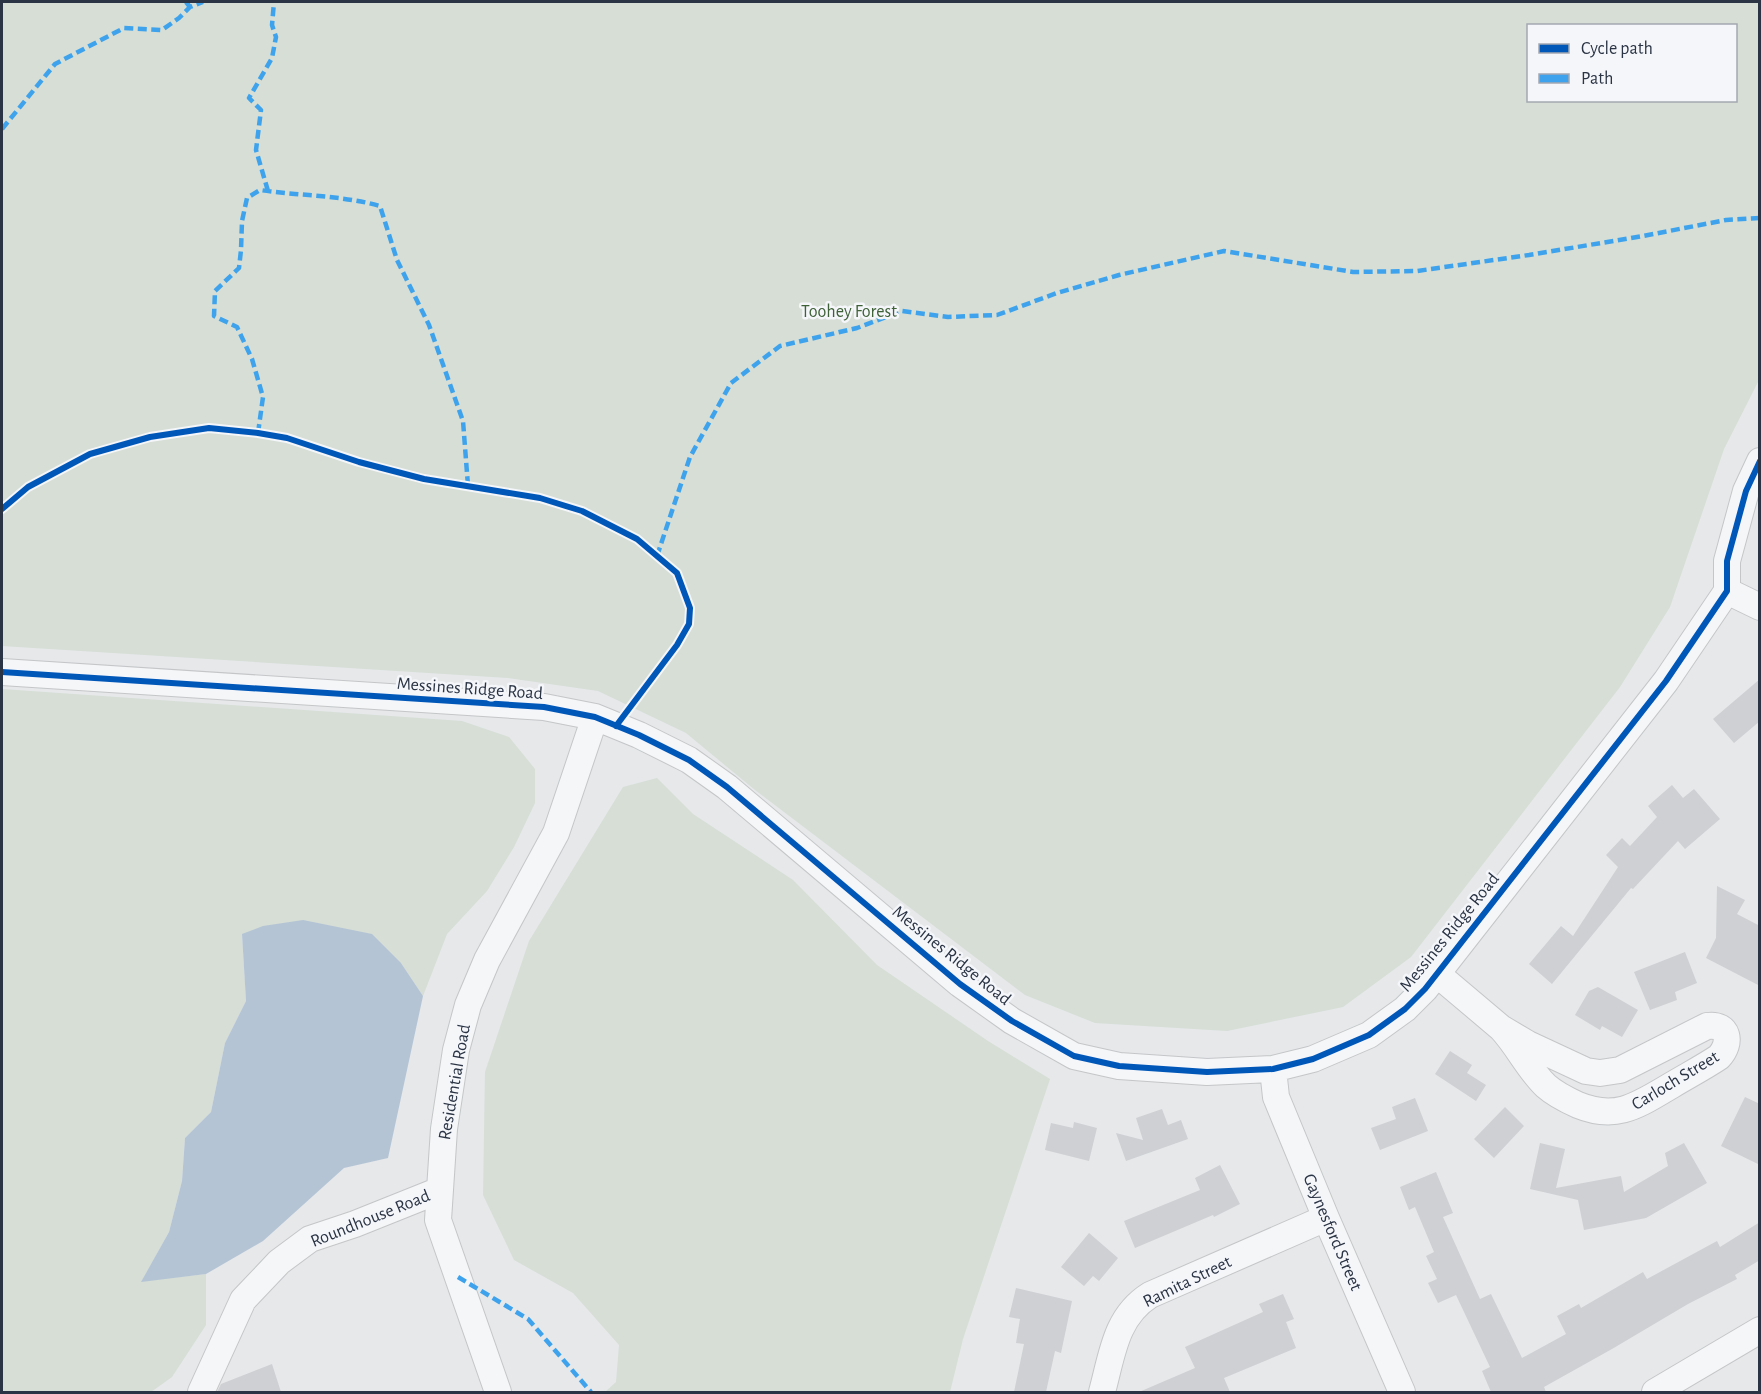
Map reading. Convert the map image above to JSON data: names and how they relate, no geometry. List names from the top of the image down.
{
  "streets": {
    "street": [
      "Messines Ridge Road",
      "Carloch Street",
      "Residential Road",
      "Roundhouse Road",
      "Gaynesford Street",
      "Ramita Street"
    ]
  },
  "crossings": [
    ["Messines Ridge Road", "Carloch Street"],
    ["Messines Ridge Road", "Residential Road"],
    ["Messines Ridge Road", "Gaynesford Street"],
    ["Residential Road", "Roundhouse Road"],
    ["Gaynesford Street", "Ramita Street"]
  ],
  "parks": ["Toohey Forest"],
  "legend": ["Cycle path", "Path"]
}
